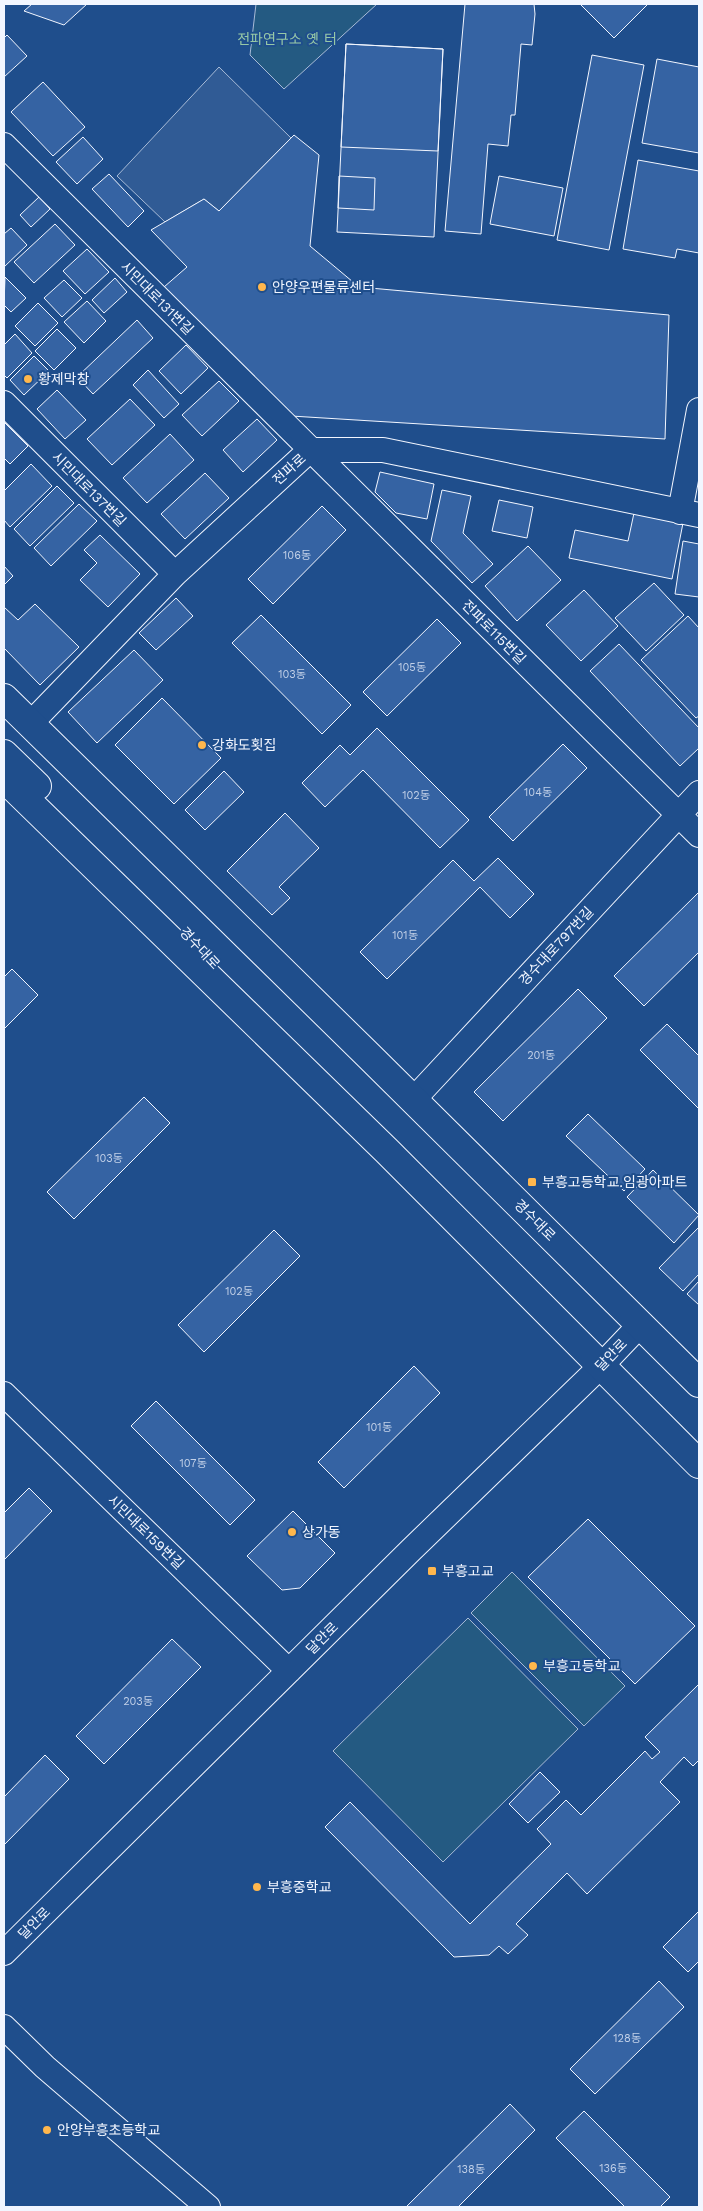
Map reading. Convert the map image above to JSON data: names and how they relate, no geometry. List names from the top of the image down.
{
  "streets": {
    "main road": ["경수대로"],
    "street": [
      "시민대로131번길",
      "전파로",
      "시민대로137번길",
      "전파로115번길",
      "경수대로797번길",
      "달안로",
      "시민대로159번길"
    ]
  },
  "crossings": [
    ["시민대로131번길", "전파로"],
    ["시민대로131번길", "전파로115번길"],
    ["전파로", "시민대로137번길"],
    ["전파로", "전파로115번길"],
    ["전파로", "경수대로"],
    ["전파로115번길", "경수대로797번길"],
    ["경수대로797번길", "경수대로"],
    ["경수대로", "달안로"],
    ["달안로", "시민대로159번길"]
  ],
  "parks": ["전파연구소 옛 터"],
  "places": {
    "other": [
      "안양우편물류센터",
      "황제막창",
      "강화도횟집",
      "상가동",
      "부흥고등학교",
      "부흥중학교",
      "안양부흥초등학교"
    ],
    "transit": ["부흥고등학교.임광아파트", "부흥고교"]
  },
  "house_numbers": [
    "106동",
    "105동",
    "103동",
    "104동",
    "102동",
    "101동",
    "201동",
    "103동",
    "102동",
    "101동",
    "107동",
    "203동",
    "128동",
    "136동",
    "138동"
  ]
}
